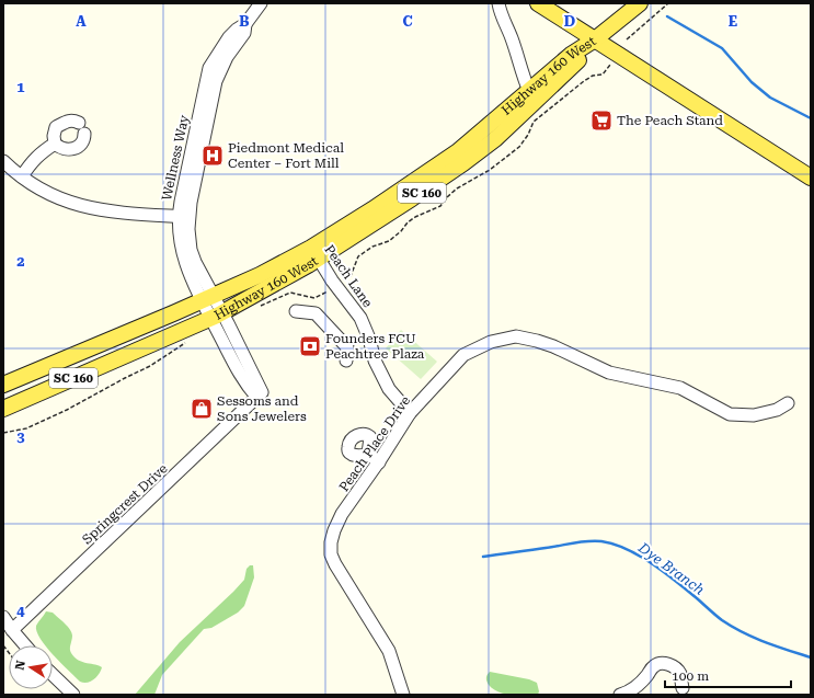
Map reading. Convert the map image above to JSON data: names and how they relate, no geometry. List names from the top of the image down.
{
  "streets": {
    "main road": ["Highway 160 West", "SC 160"],
    "street": [
      "Wellness Way",
      "Peach Lane",
      "Peach Place Drive",
      "Springcrest Drive"
    ]
  },
  "crossings": [
    ["Highway 160 West", "Wellness Way"],
    ["Highway 160 West", "SC 160"],
    ["Highway 160 West", "Peach Lane"],
    ["Highway 160 West", "Springcrest Drive"],
    ["Wellness Way", "Springcrest Drive"],
    ["Peach Lane", "Peach Place Drive"]
  ],
  "water": ["Dye Branch"],
  "places": {
    "supermarket": ["The Peach Stand"],
    "hospital": ["Piedmont Medical Center – Fort Mill"],
    "bank": ["Founders FCU Peachtree Plaza"],
    "shop": ["Sessoms and Sons Jewelers"]
  },
  "scale_bar": "100 m",
  "north": "left",
  "grid": {
    "columns": [
      "A",
      "B",
      "C",
      "D",
      "E"
    ],
    "rows": [
      "1",
      "2",
      "3",
      "4"
    ]
  }
}
